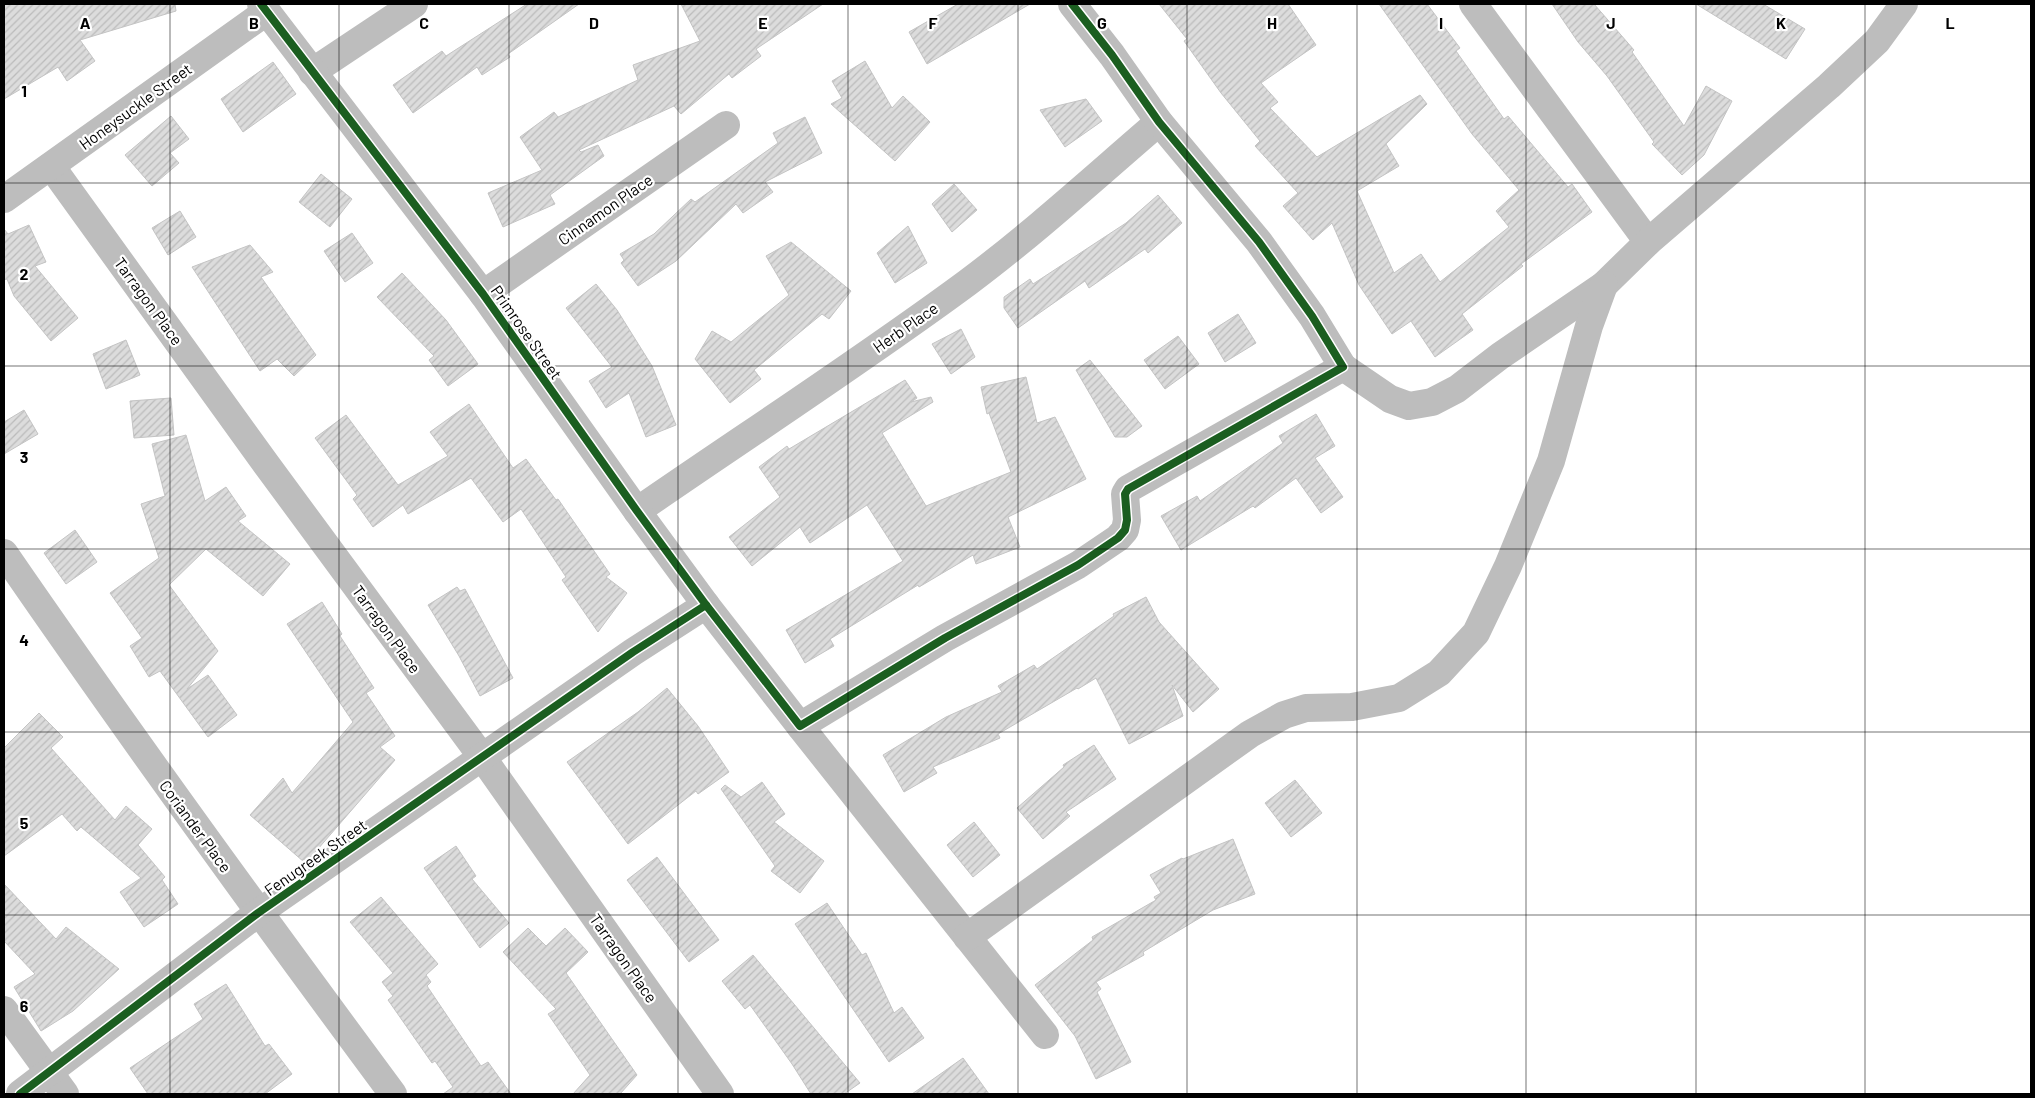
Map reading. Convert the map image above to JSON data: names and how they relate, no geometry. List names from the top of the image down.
{
  "streets": {
    "street": [
      "Honeysuckle Street",
      "Cinnamon Place",
      "Tarragon Place",
      "Herb Place",
      "Primrose Street",
      "Coriander Place",
      "Fenugreek Street"
    ]
  },
  "crossings": [
    ["Honeysuckle Street", "Tarragon Place"],
    ["Honeysuckle Street", "Primrose Street"],
    ["Cinnamon Place", "Primrose Street"],
    ["Tarragon Place", "Fenugreek Street"],
    ["Herb Place", "Primrose Street"],
    ["Primrose Street", "Fenugreek Street"],
    ["Coriander Place", "Fenugreek Street"]
  ],
  "grid": {
    "columns": [
      "A",
      "B",
      "C",
      "D",
      "E",
      "F",
      "G",
      "H",
      "I",
      "J",
      "K",
      "L"
    ],
    "rows": [
      "1",
      "2",
      "3",
      "4",
      "5",
      "6"
    ]
  }
}
